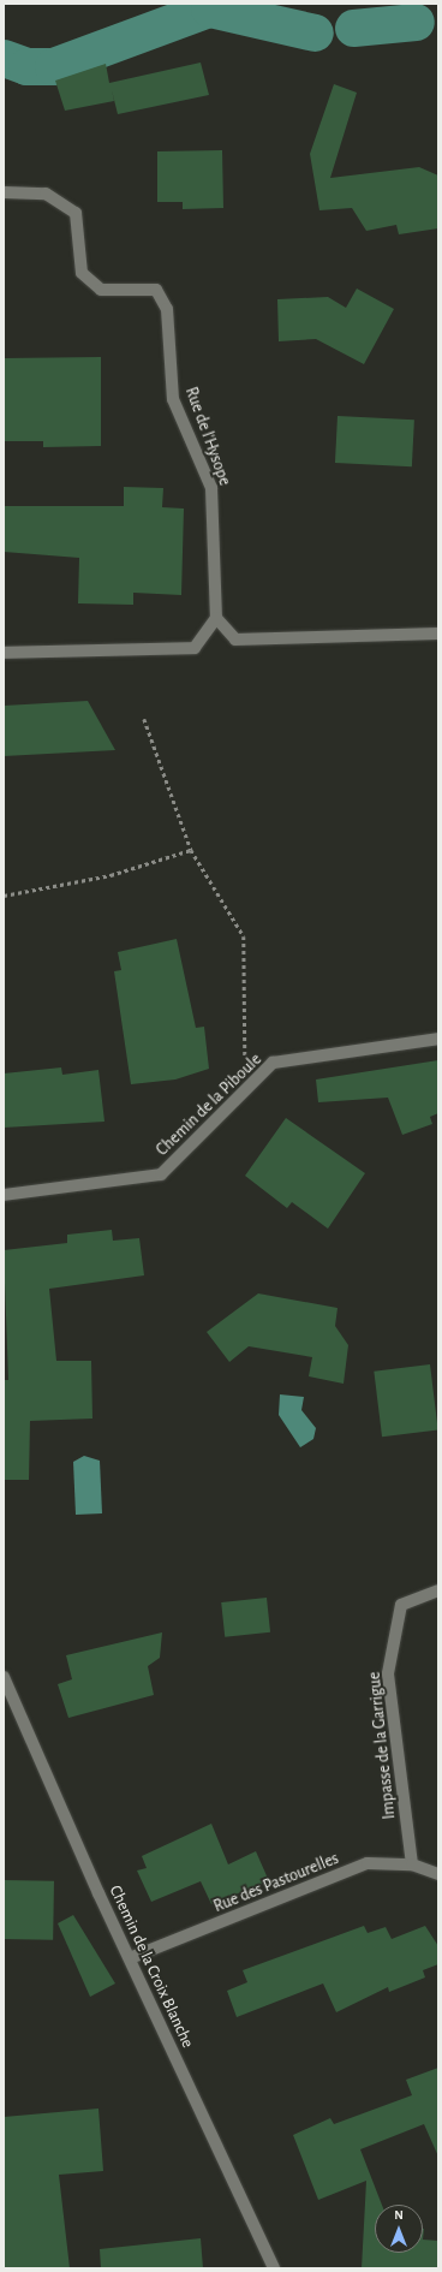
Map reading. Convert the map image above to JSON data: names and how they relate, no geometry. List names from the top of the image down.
{
  "streets": {
    "street": [
      "Rue de l'Hysope",
      "Chemin de la Piboule",
      "Impasse de la Garrigue",
      "Rue des Pastourelles",
      "Chemin de la Croix Blanche"
    ]
  },
  "crossings": [
    ["Impasse de la Garrigue", "Rue des Pastourelles"],
    ["Rue des Pastourelles", "Chemin de la Croix Blanche"]
  ],
  "north": "top"
}
